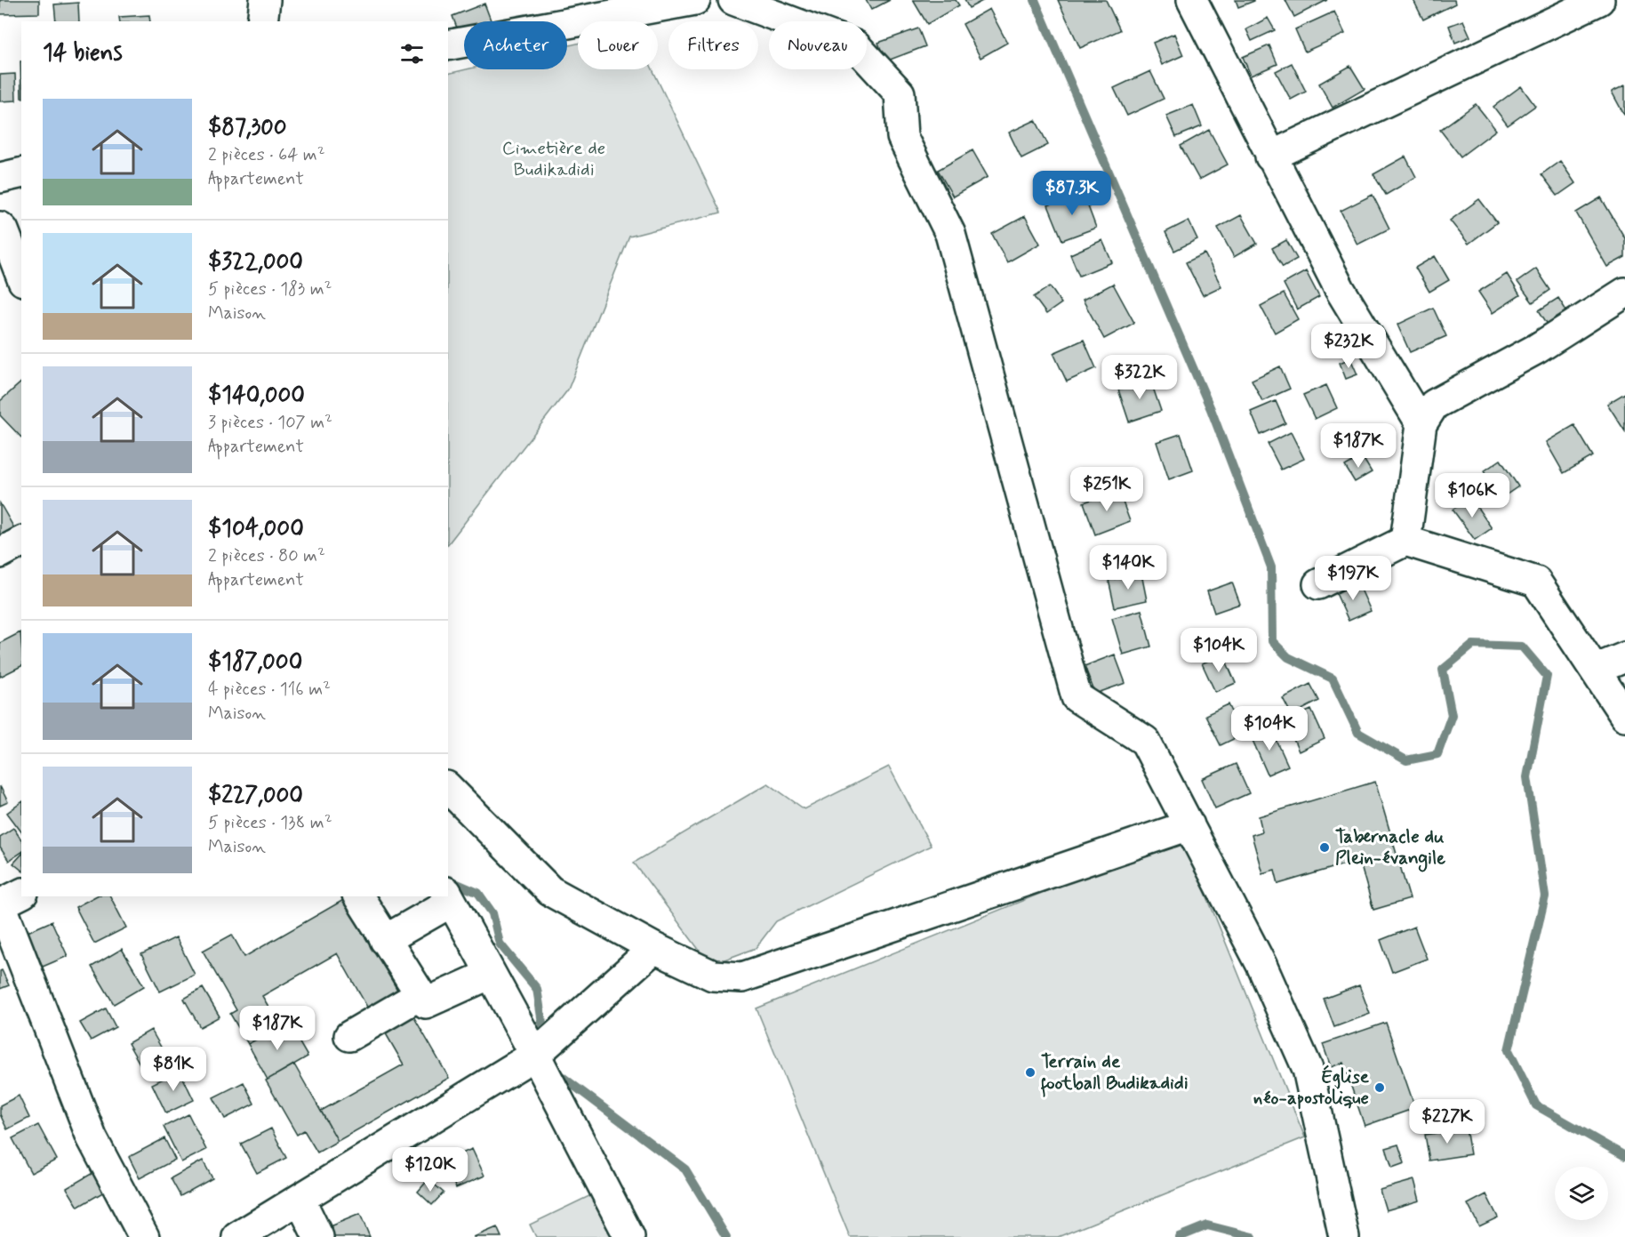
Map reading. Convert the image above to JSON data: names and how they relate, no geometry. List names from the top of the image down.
{
  "parks": ["Cimetière de Budikadidi"],
  "places": ["Tabernacle du Plein-évangile", "Terrain de football Budikadidi", "Église néo-apostolique"],
  "page": {
    "chip": [
      "Acheter",
      "Louer",
      "Filtres",
      "Nouveau"
    ],
    "heading": "14 biens",
    "list": [
      {
        "name": "$87,300",
        "note": "2 pièces · 64 m² · Appartement"
      },
      {
        "name": "$322,000",
        "note": "5 pièces · 183 m² · Maison"
      },
      {
        "name": "$140,000",
        "note": "3 pièces · 107 m² · Appartement"
      },
      {
        "name": "$104,000",
        "note": "2 pièces · 80 m² · Appartement"
      },
      {
        "name": "$187,000",
        "note": "4 pièces · 116 m² · Maison"
      },
      {
        "name": "$227,000",
        "note": "5 pièces · 138 m² · Maison"
      }
    ],
    "price": [
      "$87.3K",
      "$232K",
      "$322K",
      "$187K",
      "$251K",
      "$106K",
      "$140K",
      "$197K",
      "$104K",
      "$104K",
      "$187K",
      "$81K",
      "$227K",
      "$120K"
    ]
  }
}
